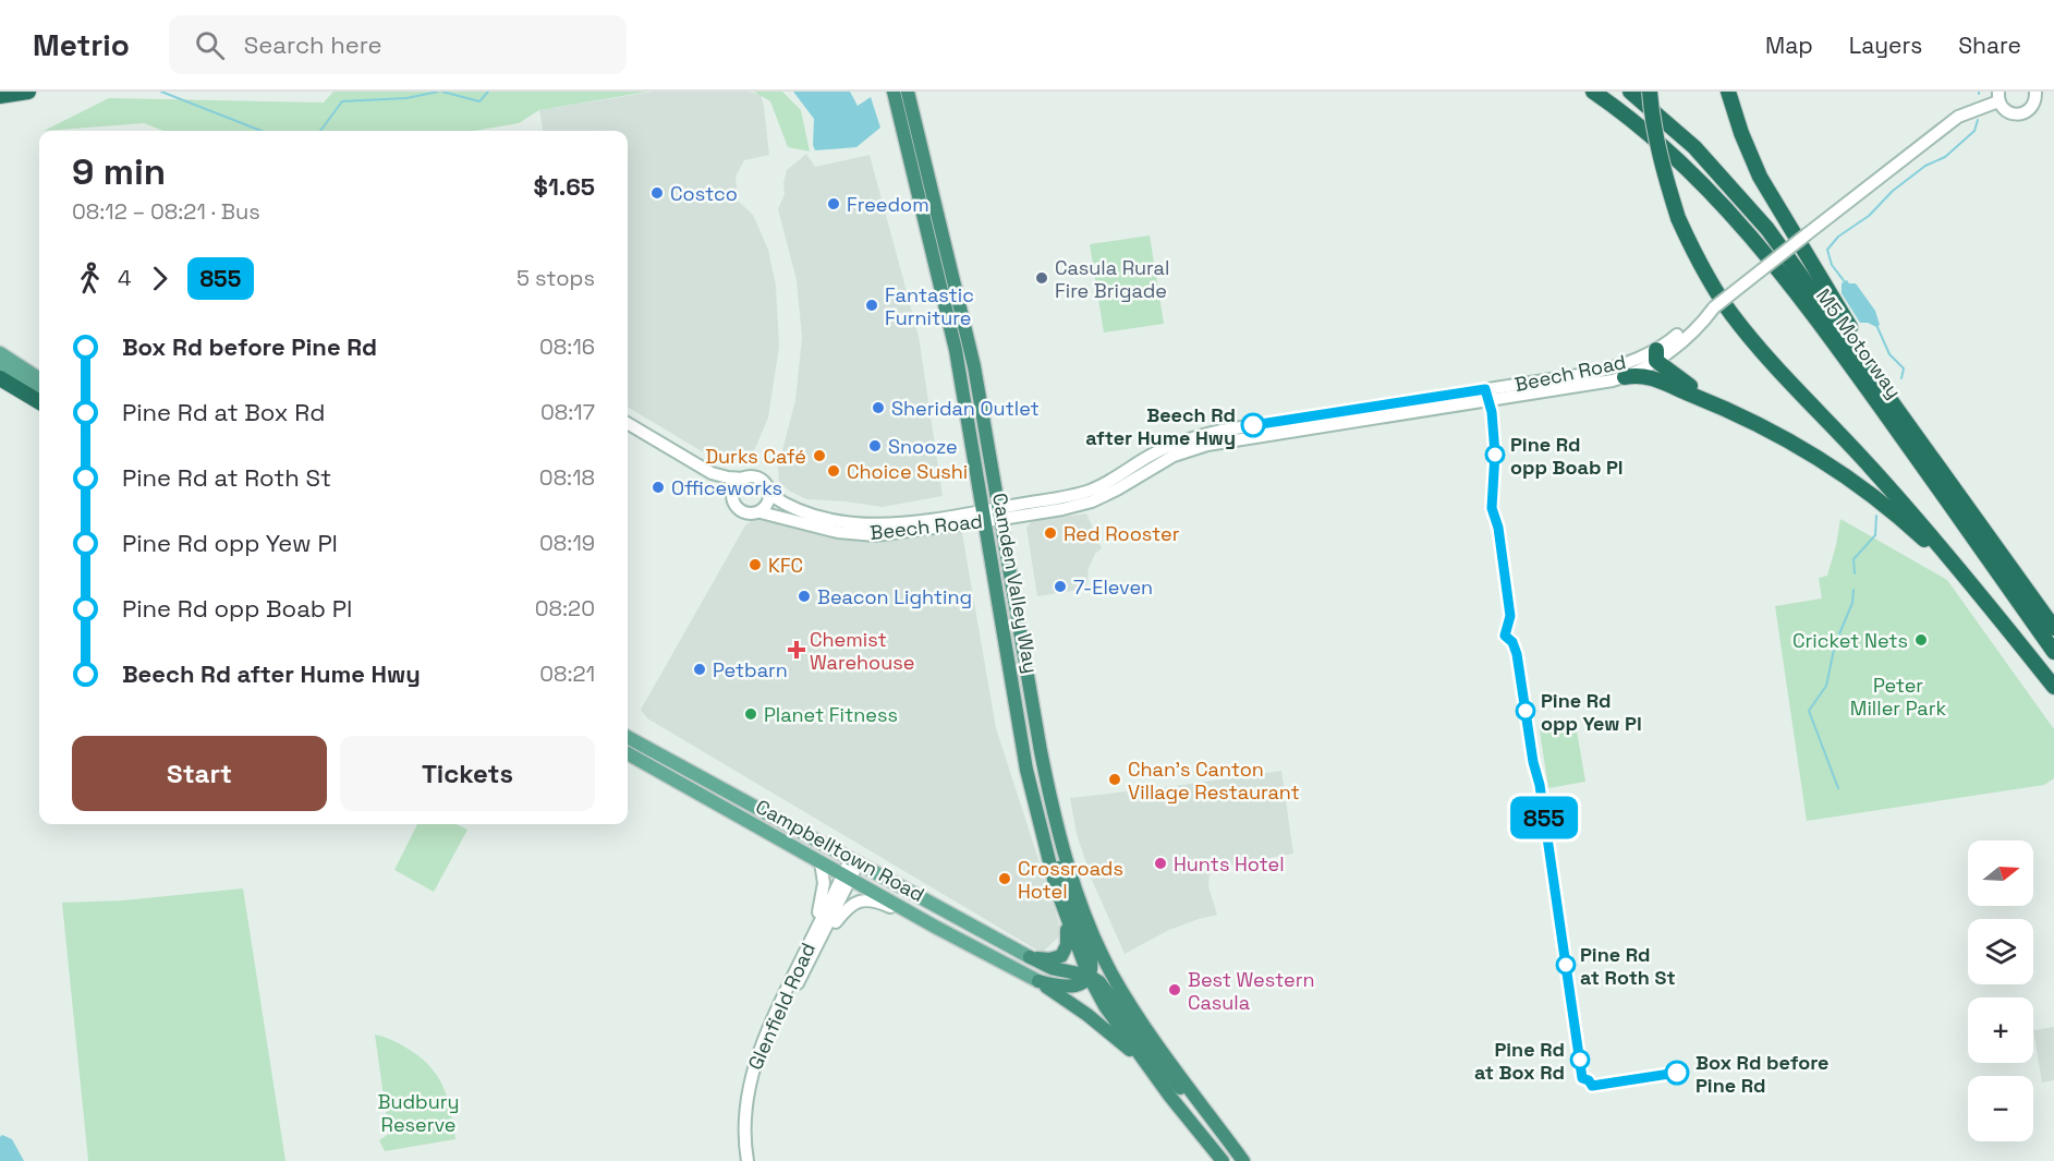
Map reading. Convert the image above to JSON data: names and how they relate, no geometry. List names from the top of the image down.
{
  "streets": {
    "highway": ["M5 Motorway", "Camden Valley Way"],
    "main road": ["Beech Road", "Campbelltown Road", "Glenfield Road"]
  },
  "crossings": [
    ["Beech Road", "Camden Valley Way"],
    ["Campbelltown Road", "Glenfield Road"]
  ],
  "parks": ["Peter Miller Park", "Budbury Reserve"],
  "places": {
    "other": [
      "Costco",
      "Freedom",
      "Casula Rural Fire Brigade",
      "Fantastic Furniture",
      "Sheridan Outlet",
      "Beech Rd after Hume Hwy",
      "Snooze",
      "Pine Rd opp Boab Pl",
      "Durks Café",
      "Choice Sushi",
      "Officeworks",
      "Red Rooster",
      "KFC",
      "7-Eleven",
      "Beacon Lighting",
      "Cricket Nets",
      "Petbarn",
      "Pine Rd opp Yew Pl",
      "Planet Fitness",
      "Chan's Canton Village Restaurant",
      "Hunts Hotel",
      "Crossroads Hotel",
      "Pine Rd at Roth St",
      "Best Western Casula",
      "Pine Rd at Box Rd",
      "Box Rd before Pine Rd"
    ],
    "health": ["Chemist Warehouse"]
  },
  "lines": ["bus line 855"],
  "north": "right",
  "page": {
    "header": "Metrio",
    "search": "Search here",
    "nav": ["Map", "Layers", "Share"],
    "on_map": "855",
    "heading": ["9 min", "08:12 – 08:21 · Bus", "$1.65"],
    "legs": ["4", "855", "5 stops"],
    "list": [
      {
        "name": "Box Rd before Pine Rd",
        "value": "08:16"
      },
      {
        "name": "Pine Rd at Box Rd",
        "value": "08:17"
      },
      {
        "name": "Pine Rd at Roth St",
        "value": "08:18"
      },
      {
        "name": "Pine Rd opp Yew Pl",
        "value": "08:19"
      },
      {
        "name": "Pine Rd opp Boab Pl",
        "value": "08:20"
      },
      {
        "name": "Beech Rd after Hume Hwy",
        "value": "08:21"
      }
    ],
    "buttons": ["Start", "Tickets"],
    "map_buttons": ["+", "−"]
  }
}
